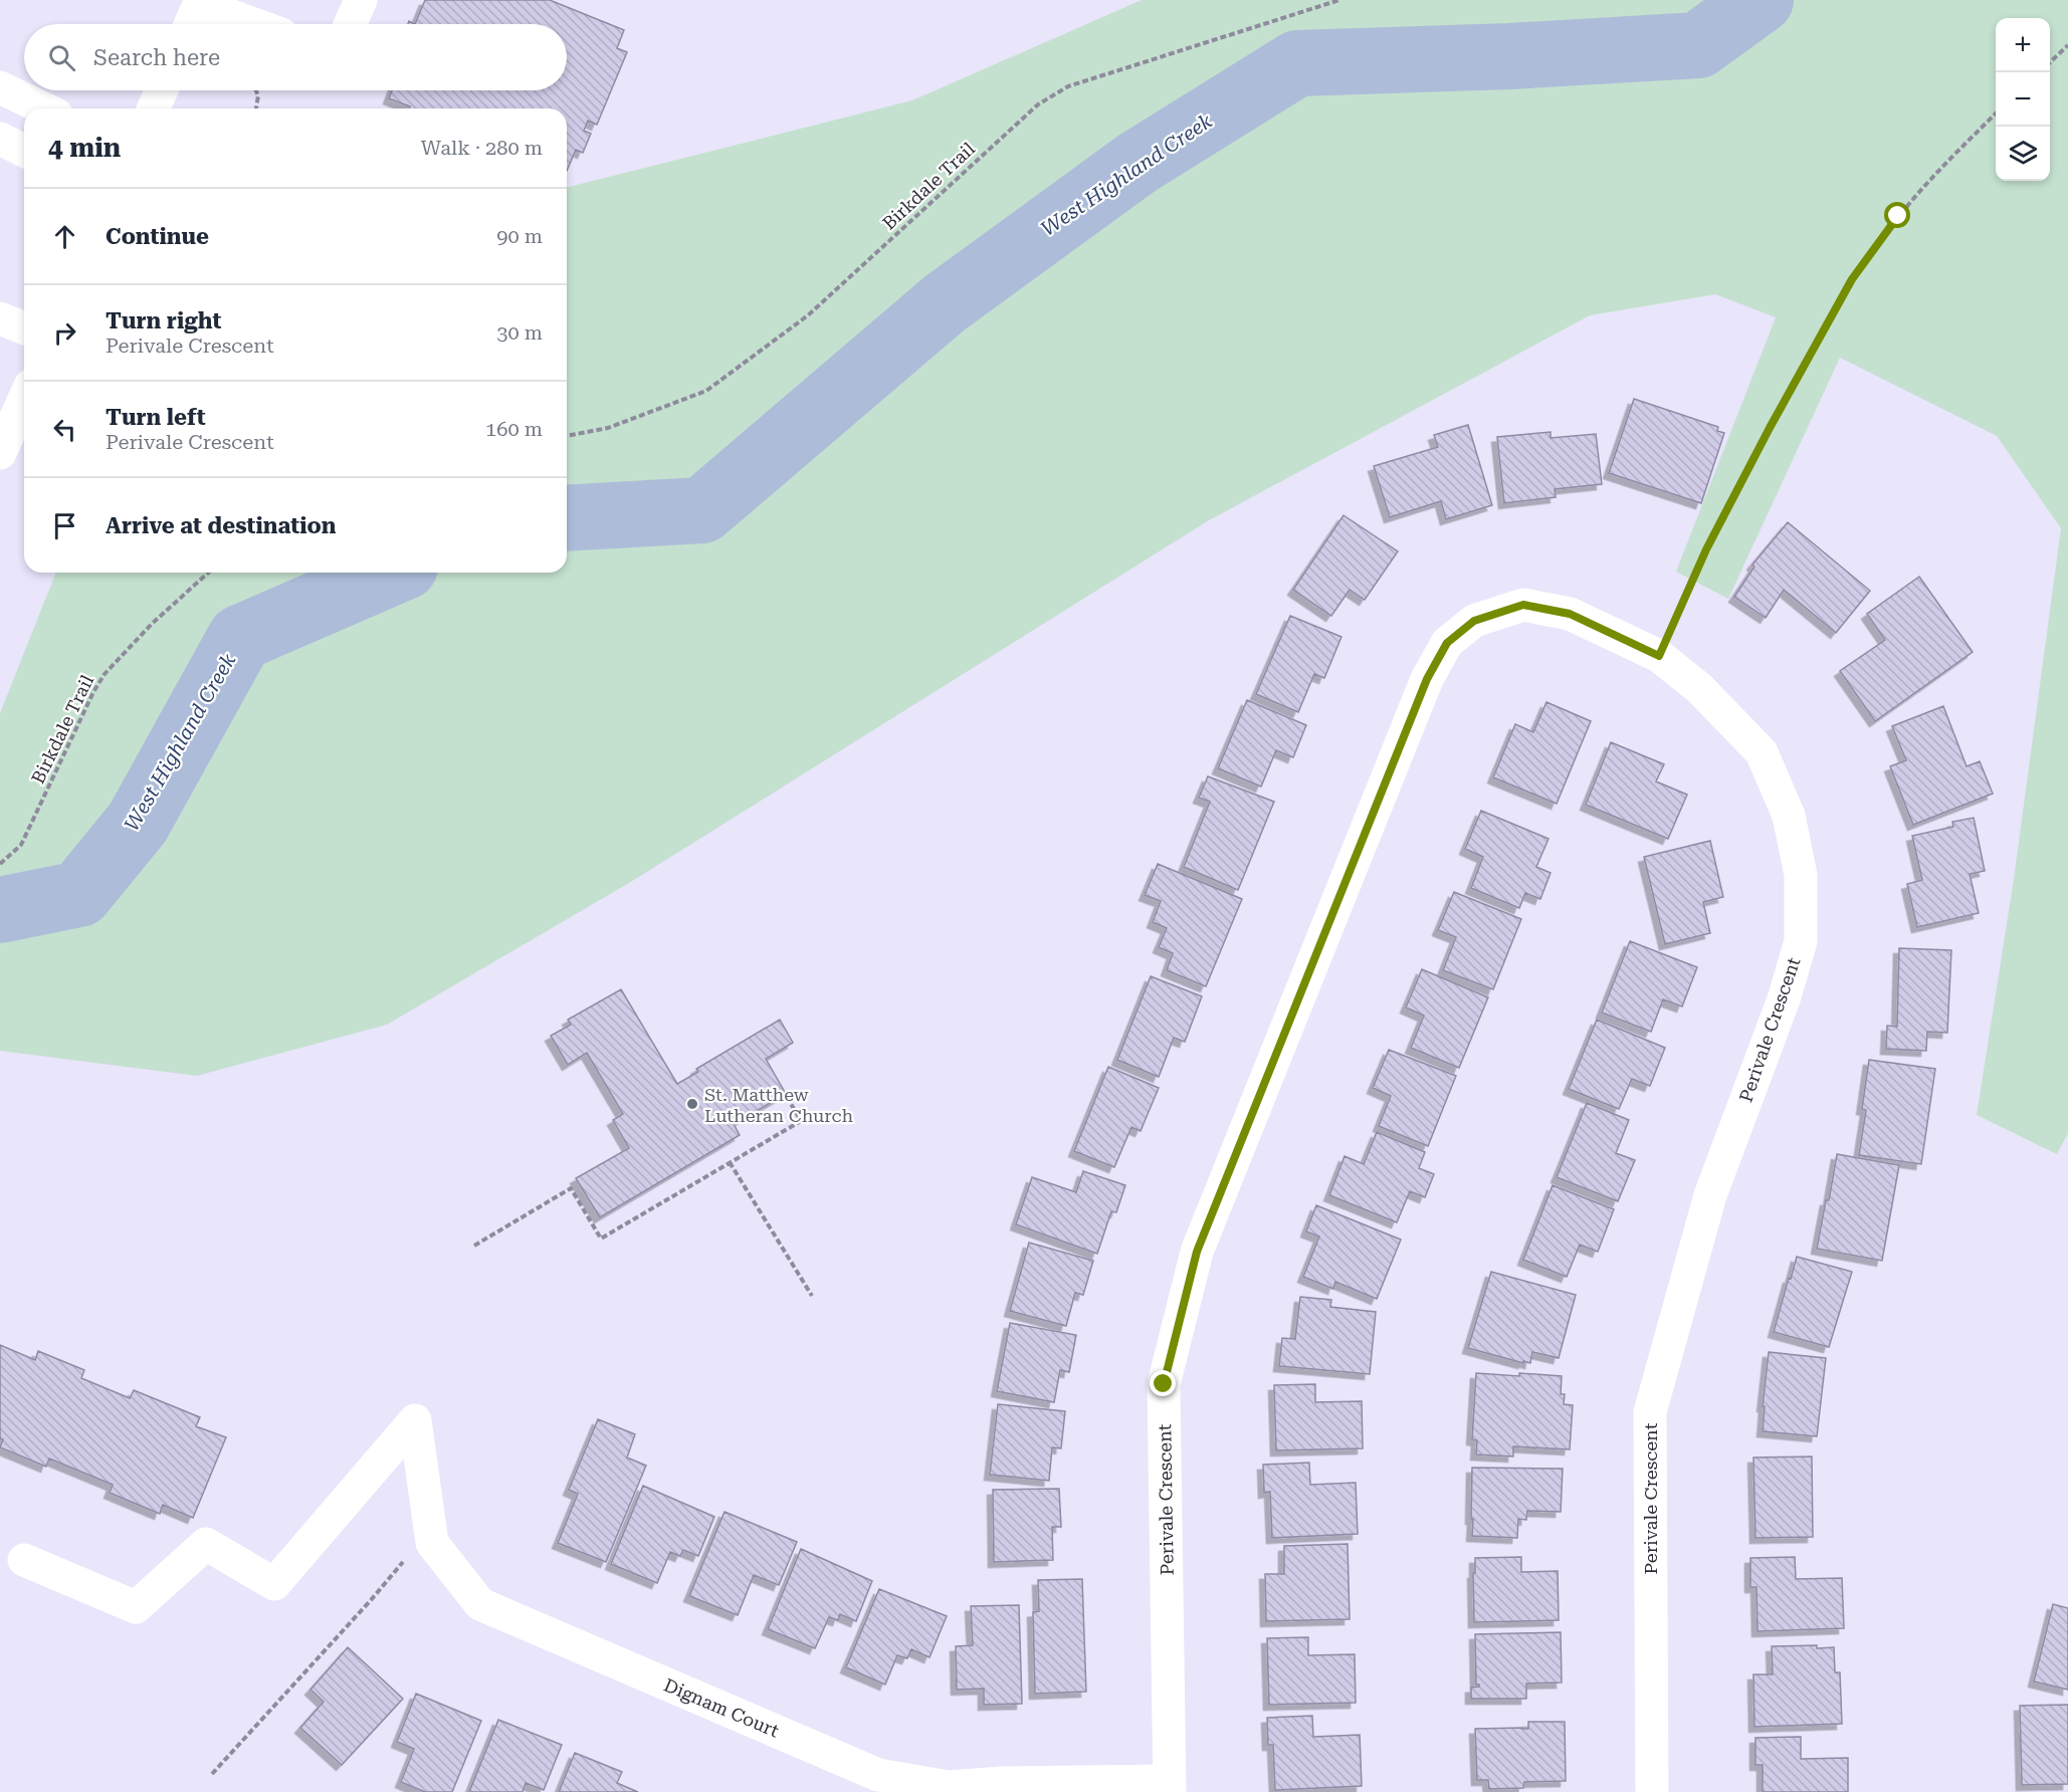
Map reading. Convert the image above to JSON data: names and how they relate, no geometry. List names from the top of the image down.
{
  "streets": {
    "street": ["Perivale Crescent", "Dignam Court"],
    "path": ["Birkdale Trail"]
  },
  "crossings": [
    ["Perivale Crescent", "Dignam Court"]
  ],
  "water": ["West Highland Creek"],
  "places": ["St. Matthew Lutheran Church"],
  "page": {
    "map_buttons": ["+", "−"],
    "search": "Search here",
    "heading": ["4 min", "Walk · 280 m"],
    "list": [
      ["Continue", "90 m"],
      ["Turn right", "Perivale Crescent", "30 m"],
      ["Turn left", "Perivale Crescent", "160 m"],
      "Arrive at destination"
    ]
  }
}
